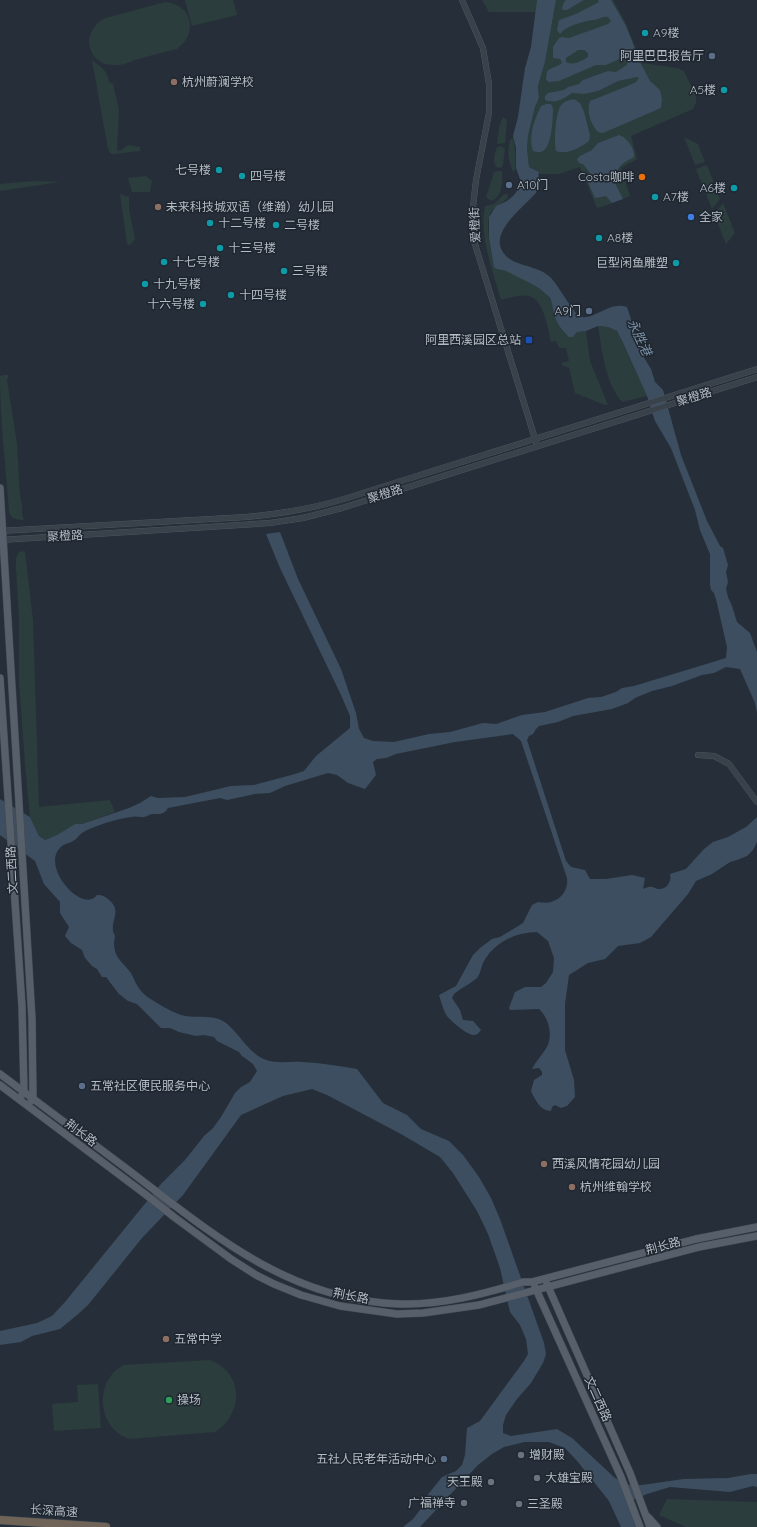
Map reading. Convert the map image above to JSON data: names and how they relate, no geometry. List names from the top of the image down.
{
  "streets": {
    "highway": ["长深高速"],
    "main road": ["文二西路", "荆长路"],
    "street": ["爱橙街", "聚橙路"]
  },
  "crossings": [
    ["爱橙街", "聚橙路"],
    ["聚橙路", "文二西路"],
    ["文二西路", "荆长路"]
  ],
  "water": ["永胜港"],
  "places": {
    "other": [
      "A9楼",
      "阿里巴巴报告厅",
      "杭州蔚澜学校",
      "A5楼",
      "七号楼",
      "四号楼",
      "Costa咖啡",
      "A10门",
      "A6楼",
      "A7楼",
      "未来科技城双语（维瀚）幼儿园",
      "全家",
      "十二号楼",
      "二号楼",
      "A8楼",
      "十三号楼",
      "十七号楼",
      "巨型闲鱼雕塑",
      "三号楼",
      "十九号楼",
      "十四号楼",
      "十六号楼",
      "A9门",
      "五常社区便民服务中心",
      "西溪风情花园幼儿园",
      "杭州维翰学校",
      "五常中学",
      "操场",
      "增财殿",
      "五社人民老年活动中心",
      "大雄宝殿",
      "天王殿",
      "广福禅寺",
      "三圣殿"
    ],
    "transit": ["阿里西溪园区总站"]
  }
}
